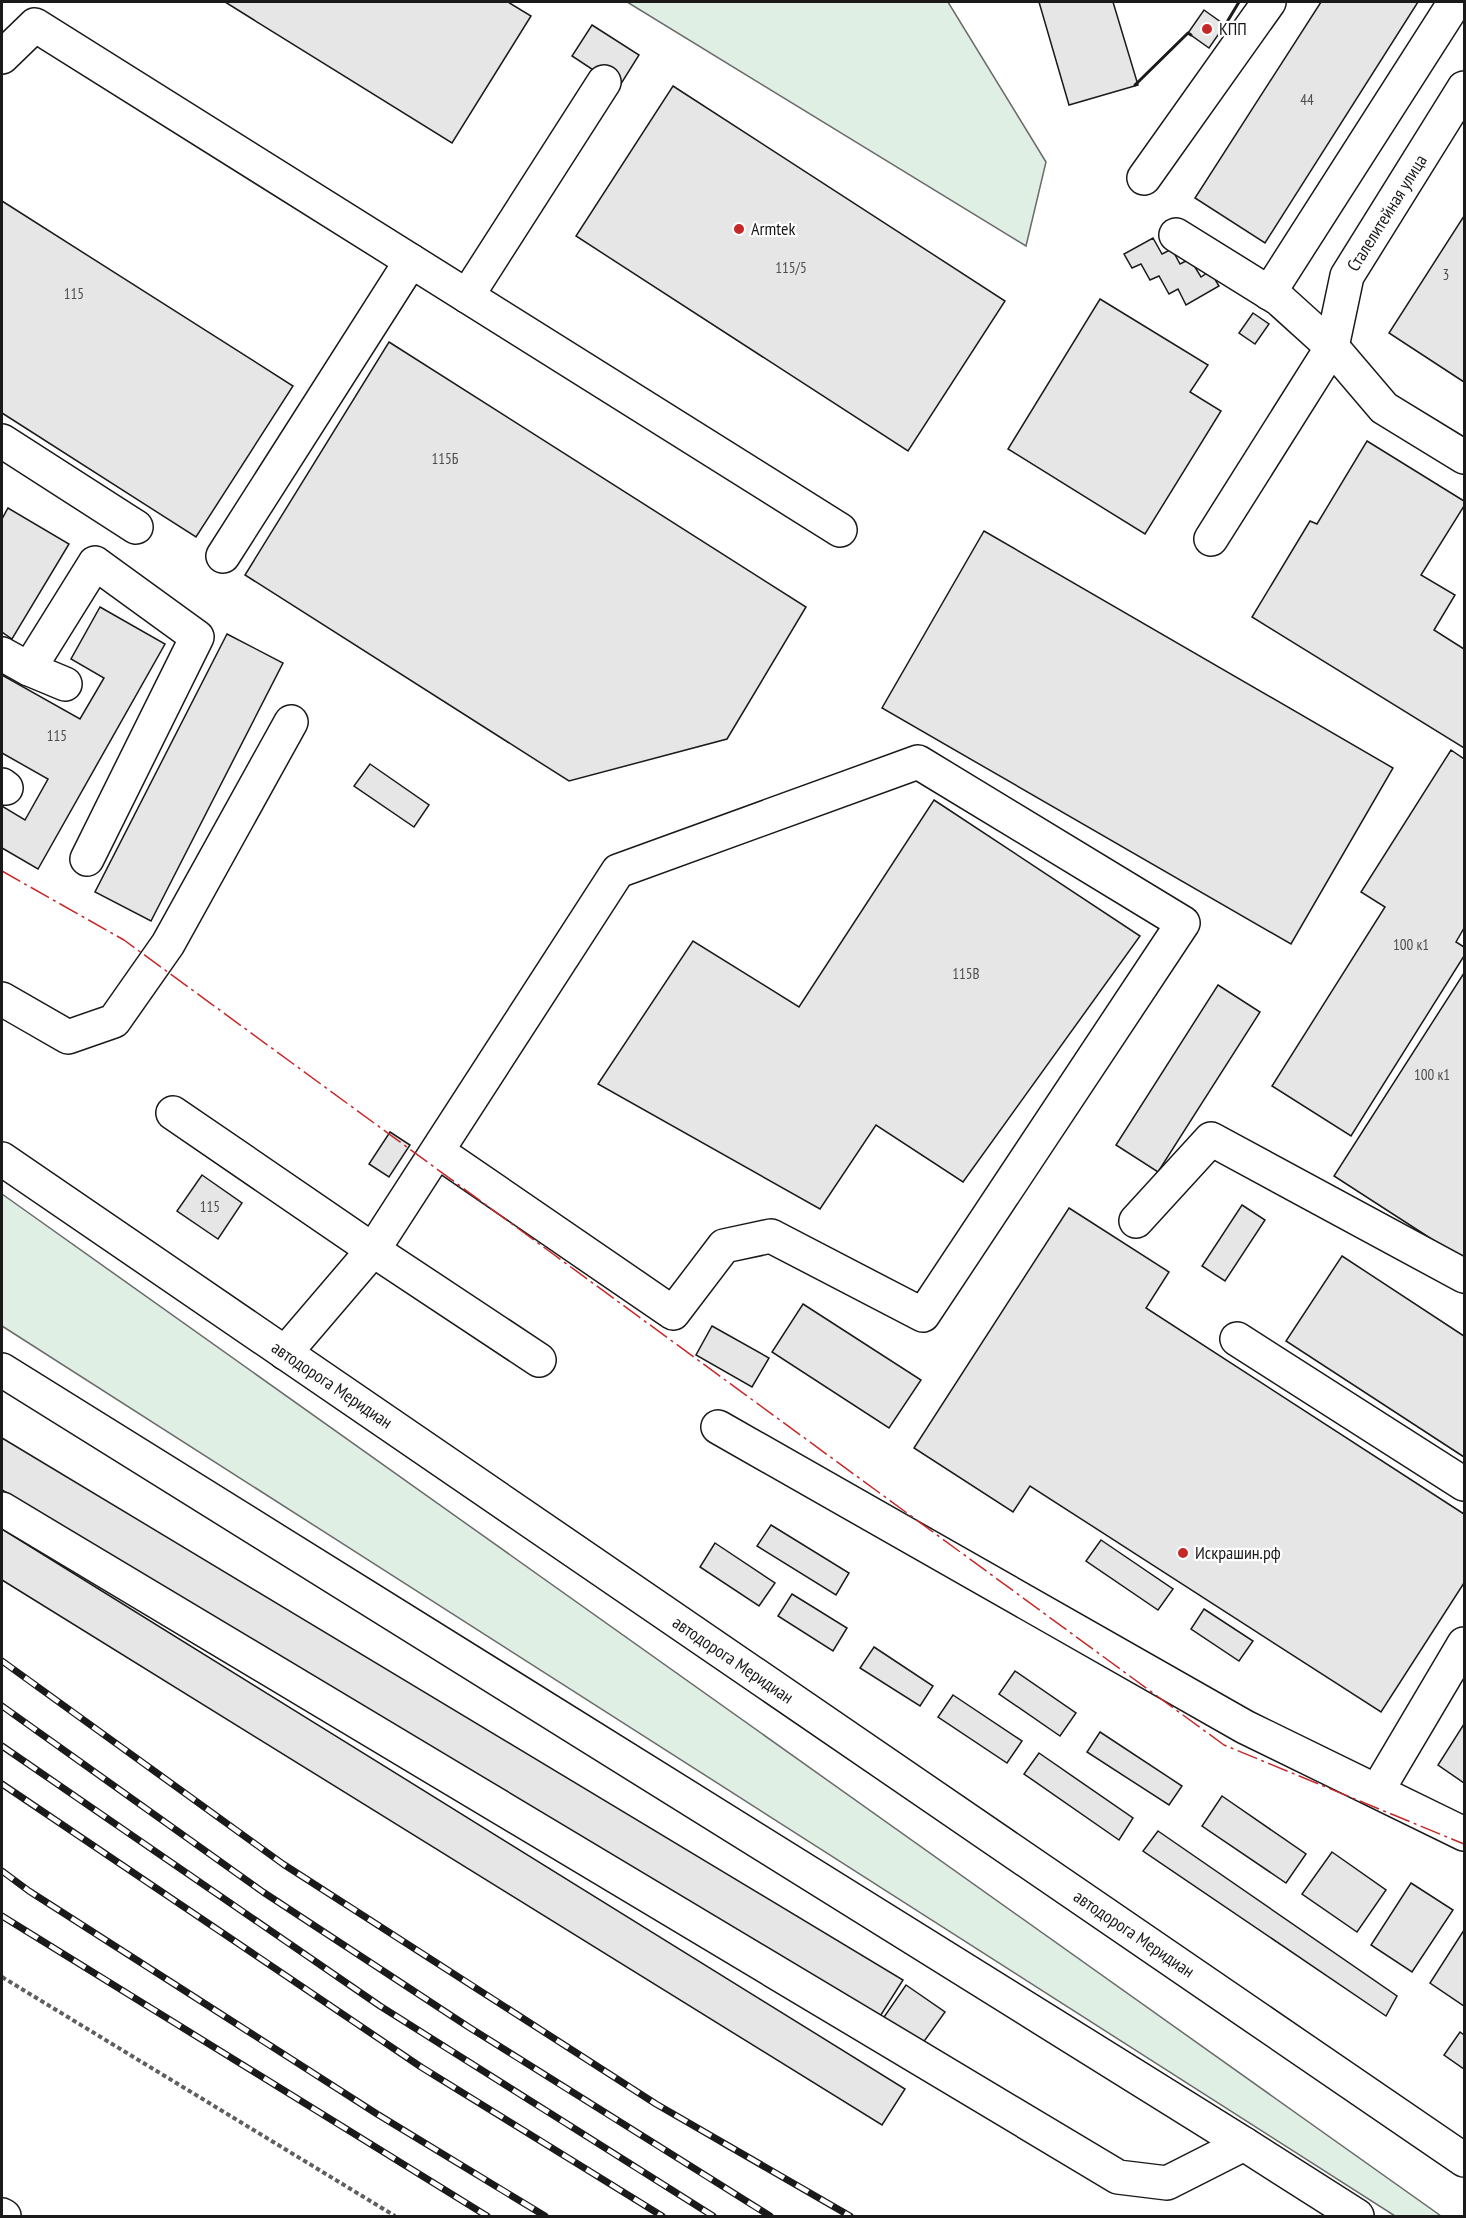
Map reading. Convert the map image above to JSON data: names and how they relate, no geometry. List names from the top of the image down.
{
  "streets": {
    "main road": ["Сталелитейная улица", "автодорога Меридиан"]
  },
  "places": ["КПП", "Armtek", "Искрашин.рф"],
  "house_numbers": [
    "44",
    "115/5",
    "3",
    "115",
    "115Б",
    "115",
    "100 к1",
    "115В",
    "100 к1",
    "115"
  ]
}
